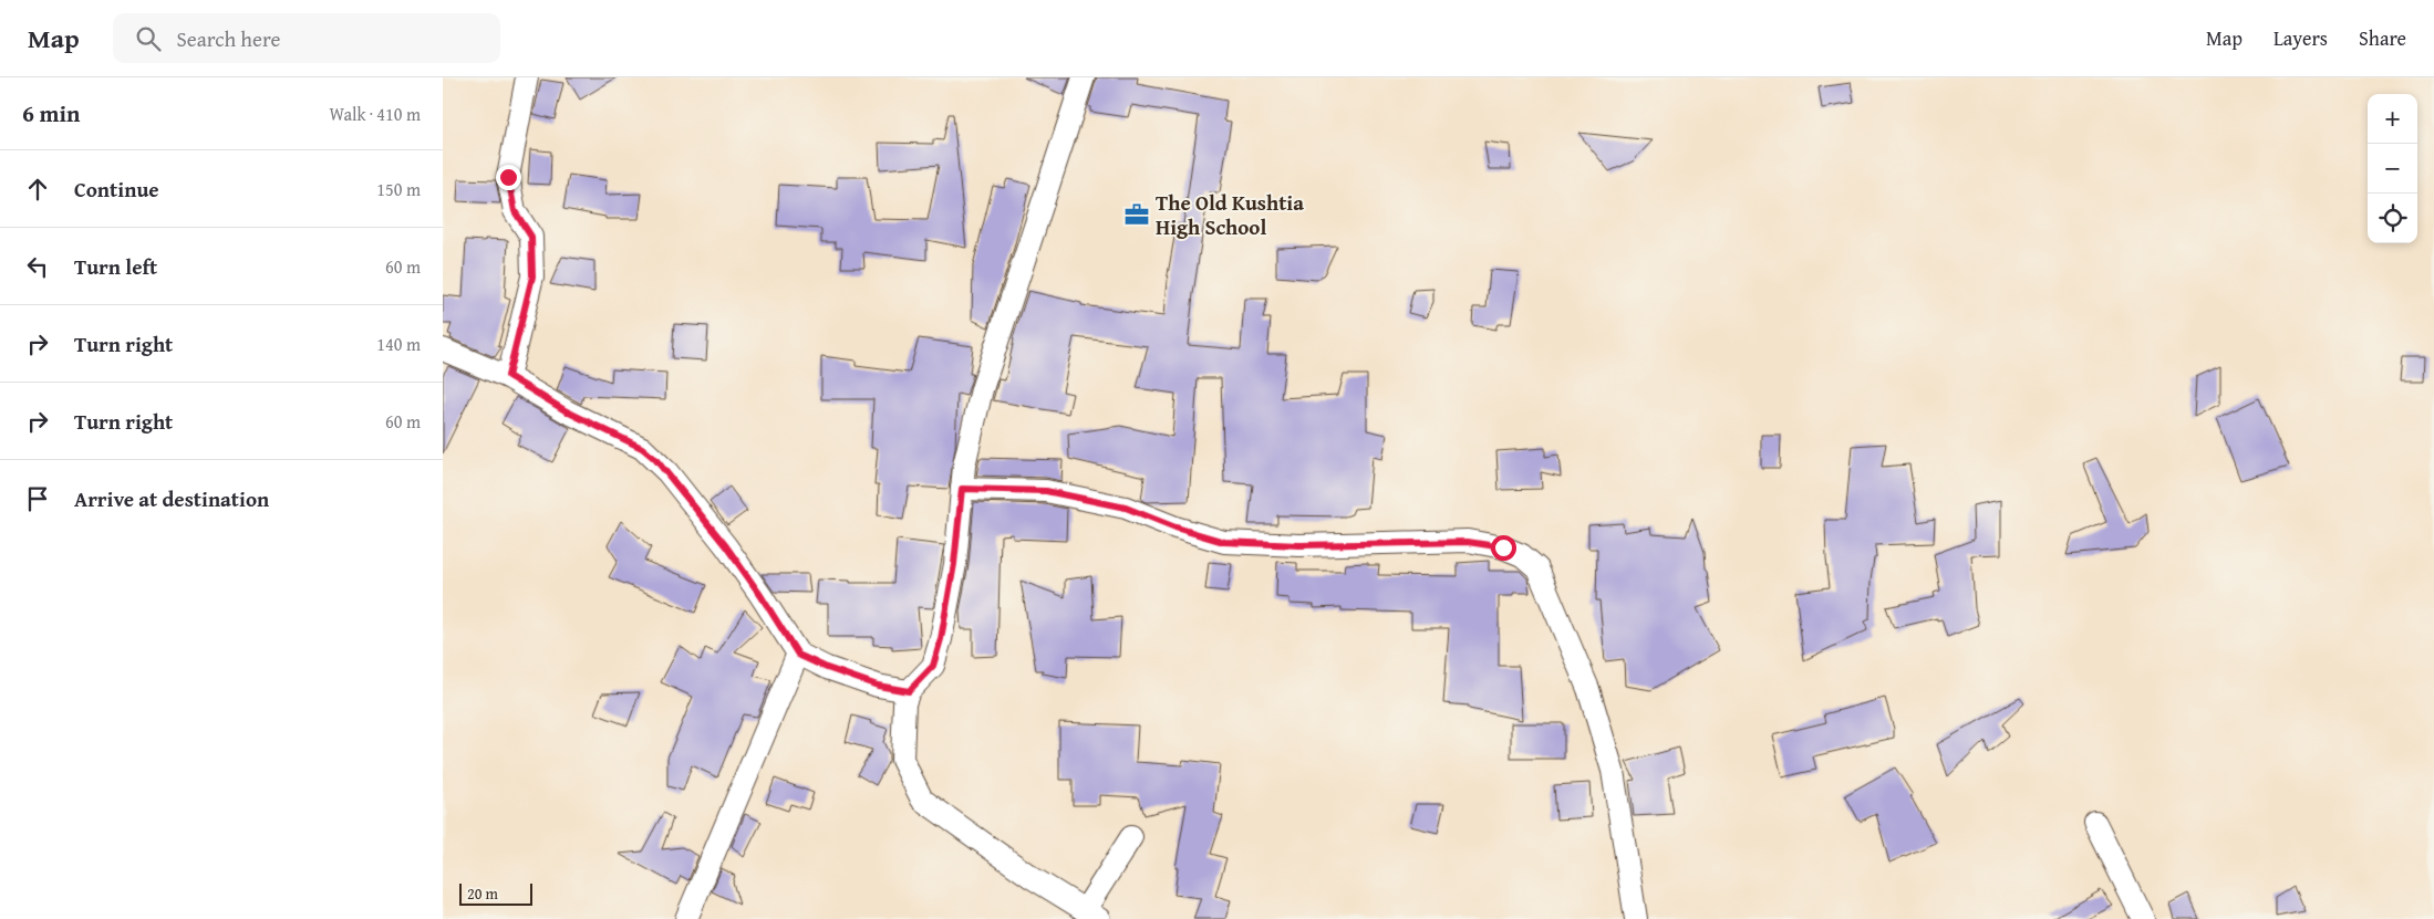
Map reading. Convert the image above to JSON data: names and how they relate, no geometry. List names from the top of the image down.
{
  "places": {
    "office": ["The Old Kushtia High School"]
  },
  "scale_bar": "20 m",
  "page": {
    "header": "Map",
    "search": "Search here",
    "nav": ["Map", "Layers", "Share"],
    "heading": ["6 min", "Walk · 410 m"],
    "map_buttons": ["+", "−"],
    "list": [
      ["Continue", "150 m"],
      ["Turn left", "60 m"],
      ["Turn right", "140 m"],
      ["Turn right", "60 m"],
      "Arrive at destination"
    ],
    "scale": "20 m"
  }
}
